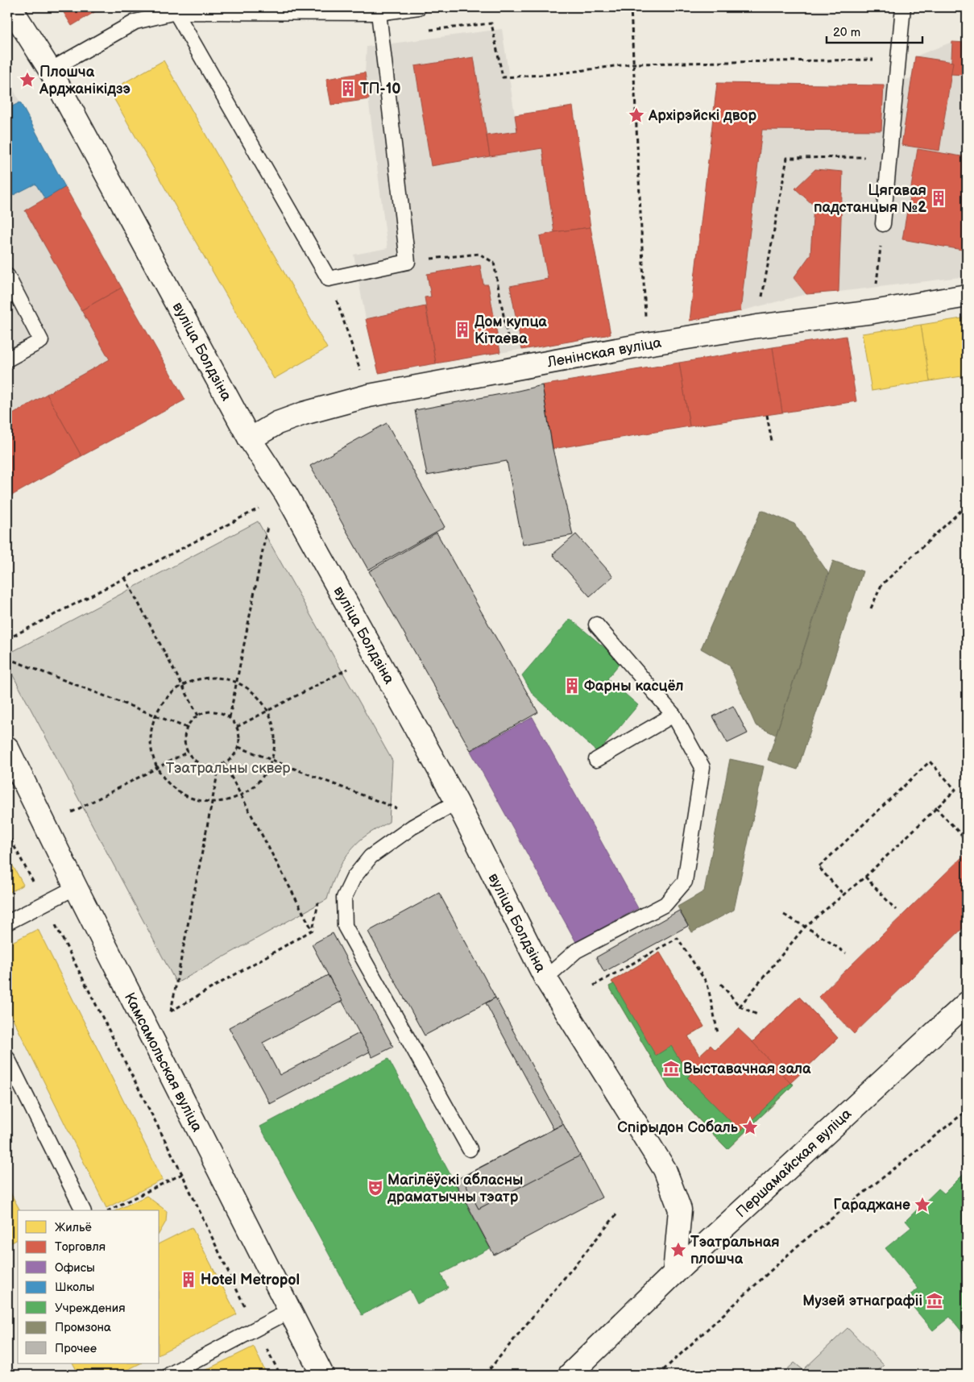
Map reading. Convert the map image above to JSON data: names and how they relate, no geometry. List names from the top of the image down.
{
  "streets": {
    "main road": [
      "вуліца Болдзіна",
      "Ленінская вуліца",
      "Камсамольская вуліца",
      "Першамайская вуліца"
    ]
  },
  "crossings": [
    ["вуліца Болдзіна", "Ленінская вуліца"],
    ["вуліца Болдзіна", "Першамайская вуліца"]
  ],
  "parks": ["Тэатральны сквер"],
  "places": {
    "place": [
      "Плошча Арджанікідзэ",
      "Архірэйскі двор",
      "Спірыдон Собаль",
      "Гараджане",
      "Тэатральная плошча"
    ],
    "building": [
      "ТП-10",
      "Цягавая падстанцыя №2",
      "Дом купца Кітаева",
      "Фарны касцёл",
      "Hotel Metropol"
    ],
    "museum": ["Выставачная зала", "Музей этнаграфіі"],
    "theatre": ["Магілёўскі абласны драматычны тэатр"]
  },
  "legend": [
    "Жильё",
    "Торговля",
    "Офисы",
    "Школы",
    "Учреждения",
    "Промзона",
    "Прочее"
  ],
  "scale_bar": "20 m"
}
